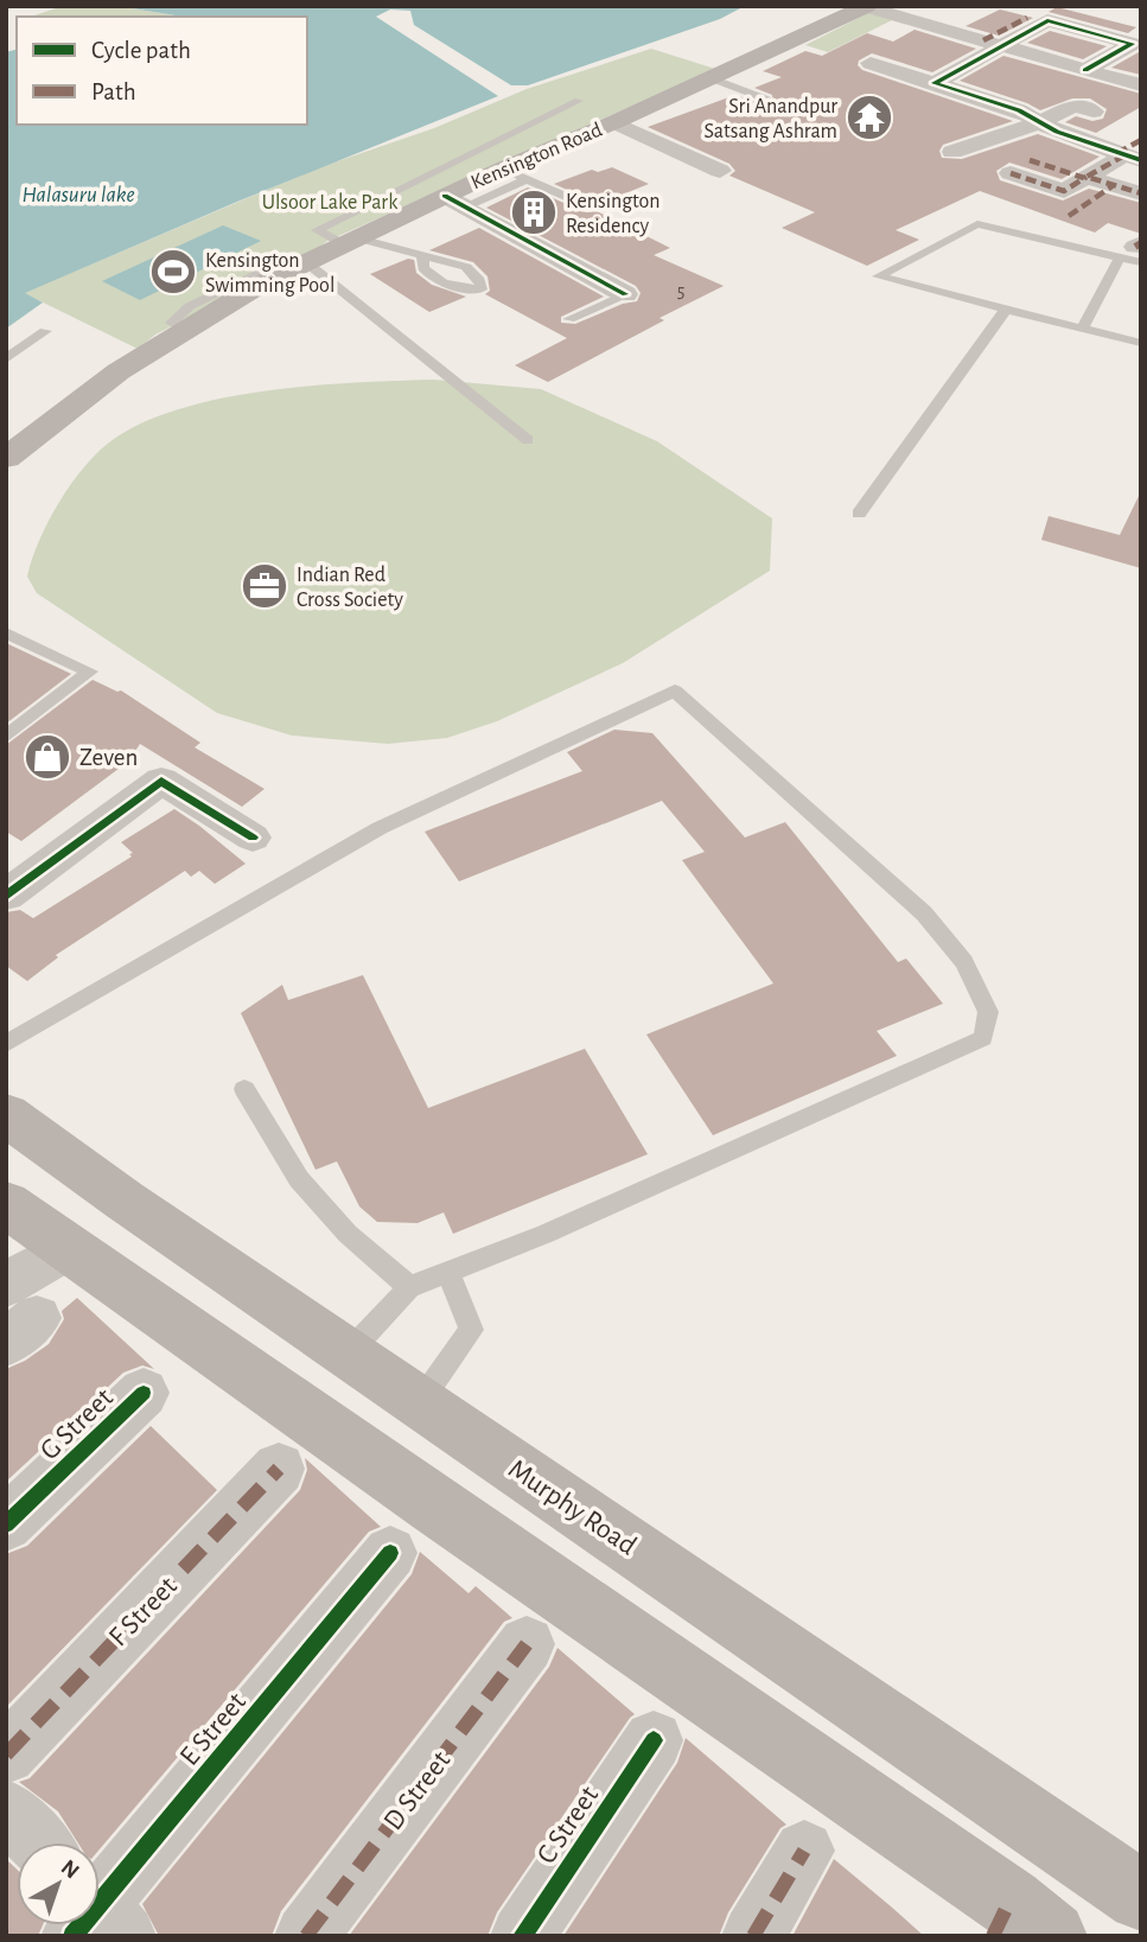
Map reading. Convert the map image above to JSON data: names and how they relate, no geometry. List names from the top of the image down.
{
  "streets": {
    "main road": ["Kensington Road", "Murphy Road"],
    "street": [
      "G Street",
      "F Street",
      "E Street",
      "D Street",
      "C Street"
    ]
  },
  "water": ["Halasuru lake"],
  "parks": ["Ulsoor Lake Park"],
  "places": {
    "temple": ["Sri Anandpur Satsang Ashram"],
    "building": ["Kensington Residency"],
    "sports": ["Kensington Swimming Pool"],
    "office": ["Indian Red Cross Society"],
    "shop": ["Zeven"]
  },
  "house_numbers": ["5"],
  "legend": ["Cycle path", "Path"],
  "north": "top right"
}
